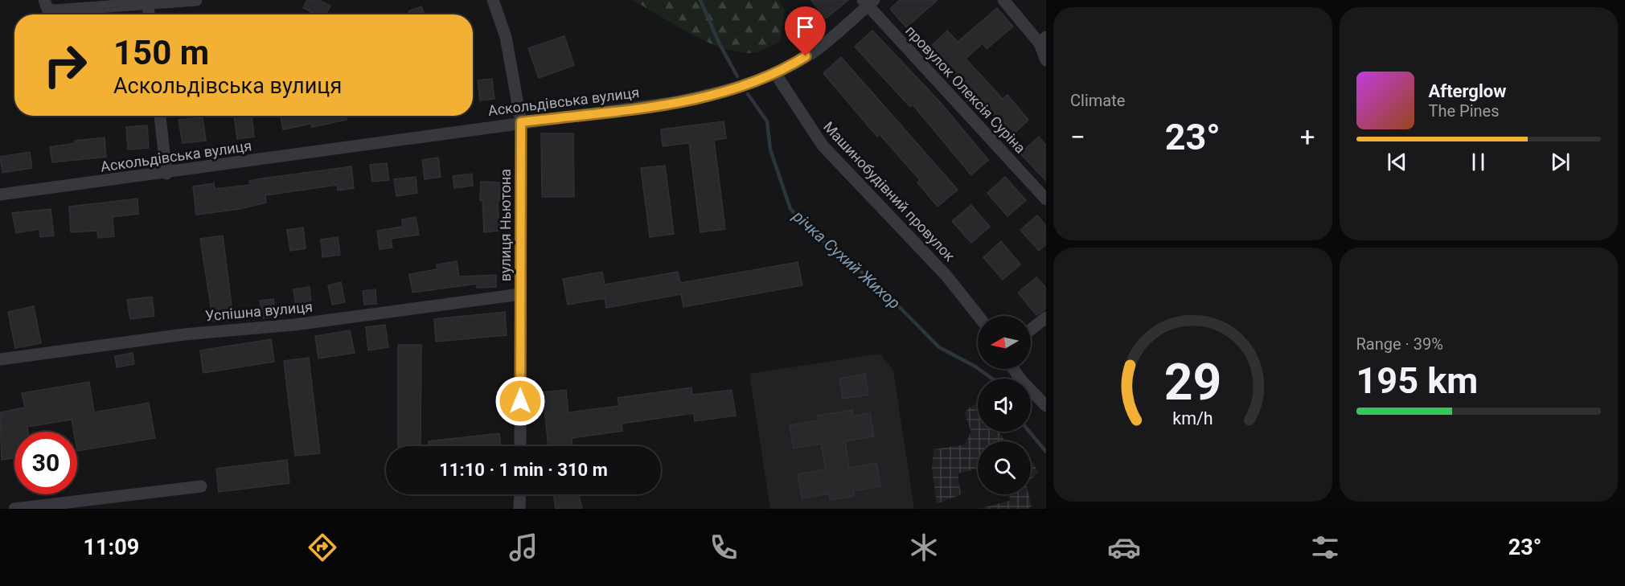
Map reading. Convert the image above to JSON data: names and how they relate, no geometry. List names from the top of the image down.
{
  "streets": {
    "street": [
      "провулок Олексія Суріна",
      "Аскольдівська вулиця",
      "Машинобудівний провулок",
      "вулиця Ньютона",
      "Успішна вулиця"
    ]
  },
  "crossings": [
    ["провулок Олексія Суріна", "Аскольдівська вулиця"],
    ["Аскольдівська вулиця", "Машинобудівний провулок"],
    ["Аскольдівська вулиця", "вулиця Ньютона"],
    ["вулиця Ньютона", "Успішна вулиця"]
  ],
  "water": ["річка Сухий Жихор"],
  "north": "left",
  "page": {
    "tile": [
      "Climate",
      ["Range · 39%", "195 km"]
    ],
    "turn": ["150 m", "Аскольдівська вулиця"],
    "song": ["Afterglow", "The Pines"],
    "heat": ["−", "23°", "+"],
    "limit": "30",
    "trip": "11:10 · 1 min · 310 m",
    "tabs": ["11:09", "23°"],
    "gauge": ["29", "km/h"]
  }
}
